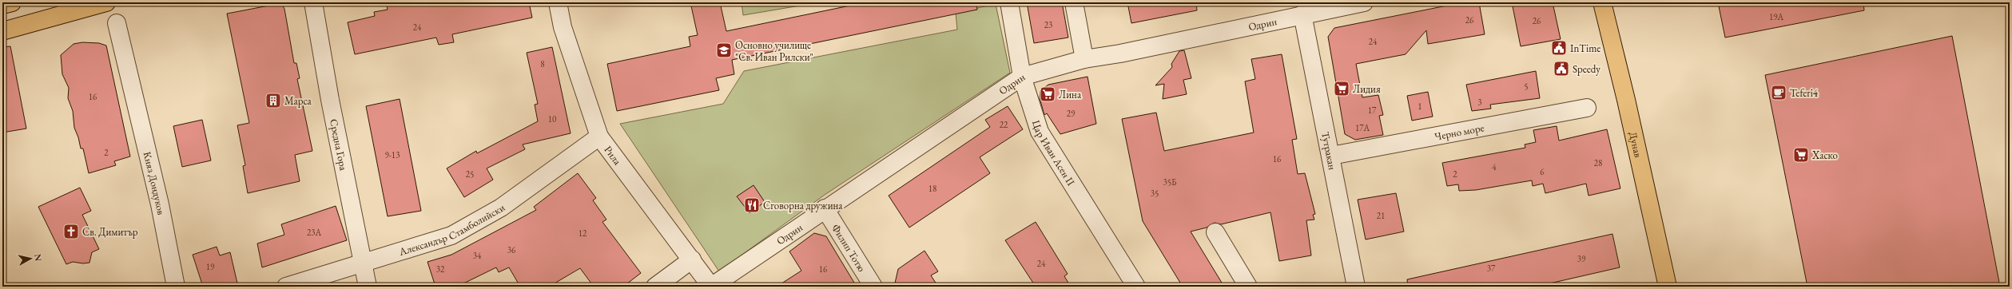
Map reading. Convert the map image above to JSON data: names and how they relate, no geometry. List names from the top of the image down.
{
  "streets": {
    "main road": ["Дунав"],
    "street": [
      "Одрин",
      "Черно море",
      "Средна Гора",
      "Тутракан",
      "Цар Иван Асен II",
      "Рила",
      "Княз Дондуков",
      "Александър Стамболийски",
      "Филип Тотю"
    ]
  },
  "crossings": [
    ["Одрин", "Тутракан"],
    ["Одрин", "Цар Иван Асен II"],
    ["Одрин", "Рила"],
    ["Одрин", "Филип Тотю"],
    ["Черно море", "Тутракан"],
    ["Средна Гора", "Александър Стамболийски"],
    ["Рила", "Александър Стамболийски"]
  ],
  "places": {
    "public building": ["InTime", "Speedy"],
    "school or university": ["Основно училище \"Св. Иван Рилски\""],
    "supermarket": ["Лидия", "Лина", "Хаско"],
    "cafe": ["Teferi4"],
    "building": ["Марса"],
    "restaurant": ["Сговорна дружина"],
    "church": ["Св. Димитър"]
  },
  "house_numbers": [
    "19А",
    "26",
    "26",
    "23",
    "24",
    "24",
    "8",
    "5",
    "16",
    "3",
    "1",
    "17",
    "29",
    "10",
    "22",
    "17А",
    "2",
    "9-13",
    "16",
    "28",
    "4",
    "6",
    "25",
    "2",
    "35Б",
    "18",
    "35",
    "21",
    "23А",
    "12",
    "36",
    "34",
    "39",
    "24",
    "19",
    "37",
    "32",
    "16"
  ],
  "north": "right"
}
